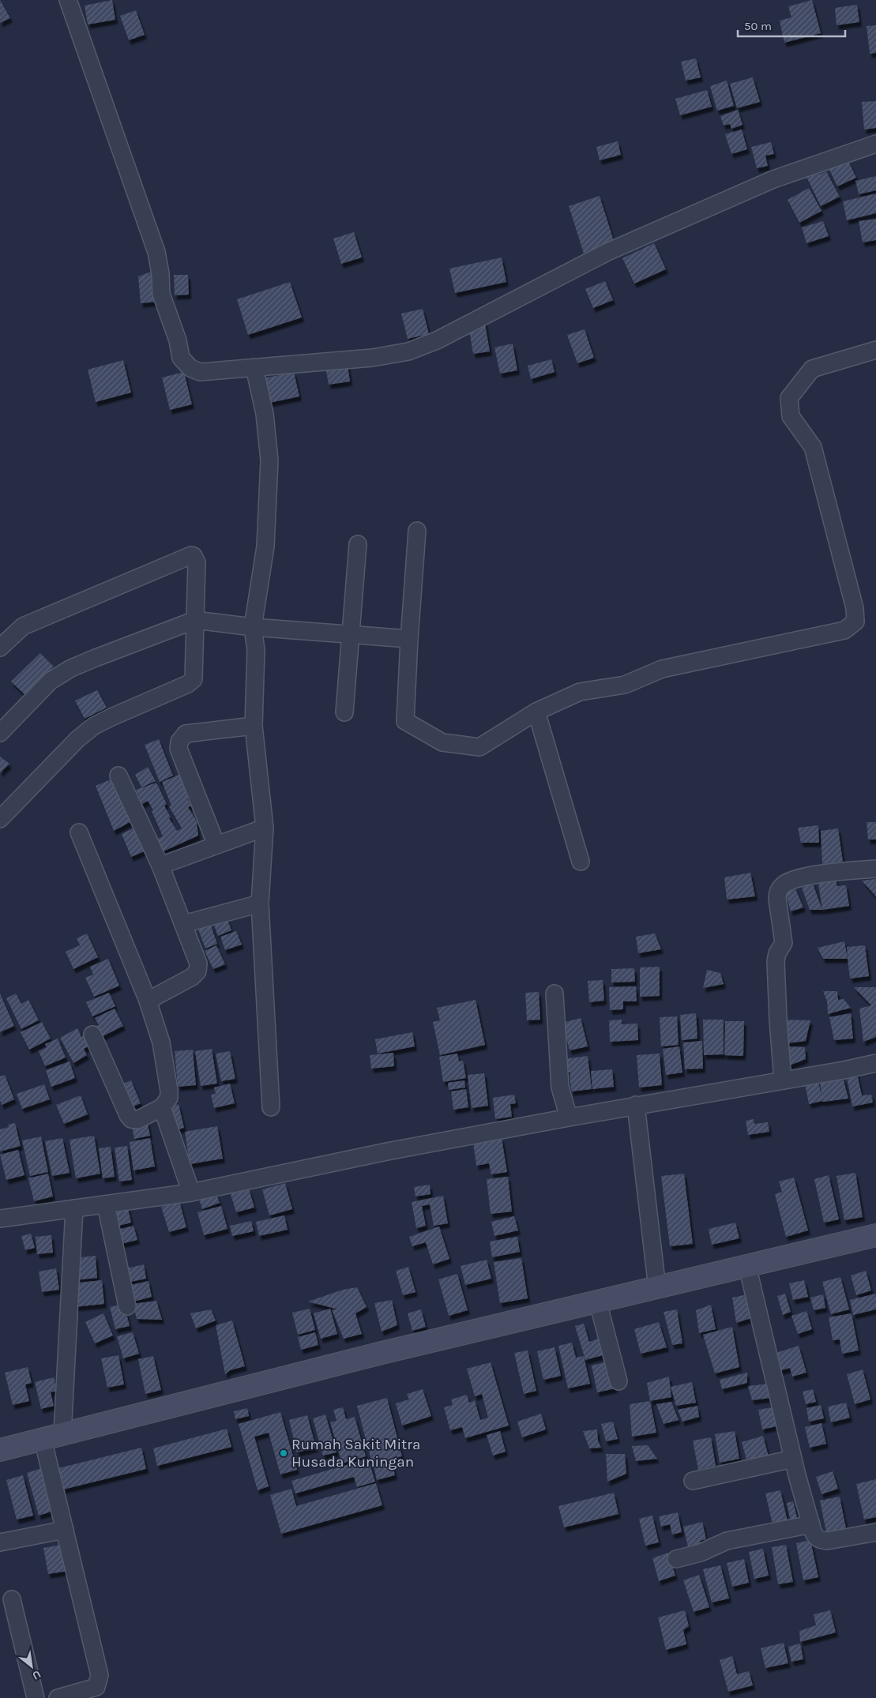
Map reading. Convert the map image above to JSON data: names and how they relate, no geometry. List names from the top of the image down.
{
  "places": ["Rumah Sakit Mitra Husada Kuningan"],
  "scale_bar": "50 m",
  "north": "bottom right"
}
